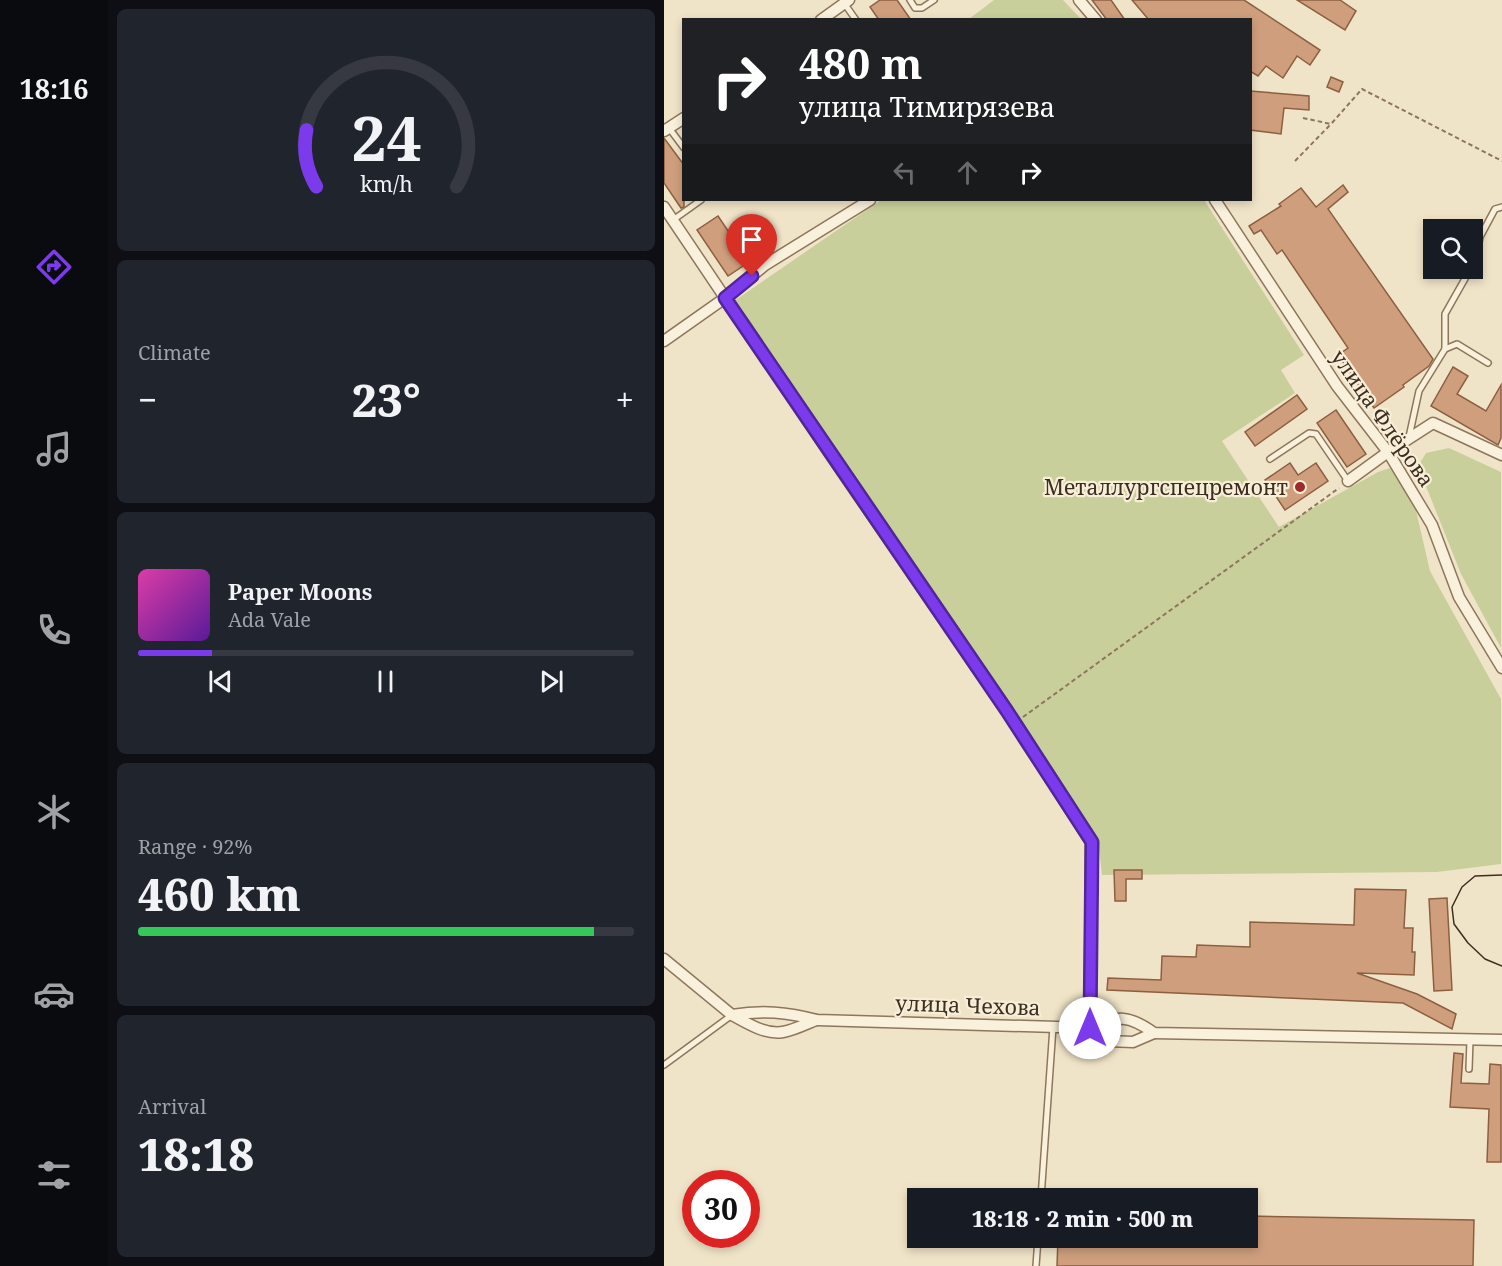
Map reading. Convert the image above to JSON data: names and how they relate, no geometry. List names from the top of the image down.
{
  "streets": {
    "street": ["улица Флёрова", "улица Чехова"]
  },
  "places": ["Металлургспецремонт"],
  "page": {
    "tabs": "18:16",
    "turn": ["480 m", "улица Тимирязева"],
    "tile": [
      "Climate",
      ["Range · 92%", "460 km"],
      ["Arrival", "18:18"]
    ],
    "heat": ["−", "23°", "+"],
    "song": ["Paper Moons", "Ada Vale"],
    "limit": "30",
    "trip": "18:18 · 2 min · 500 m",
    "gauge": ["24", "km/h"]
  }
}
